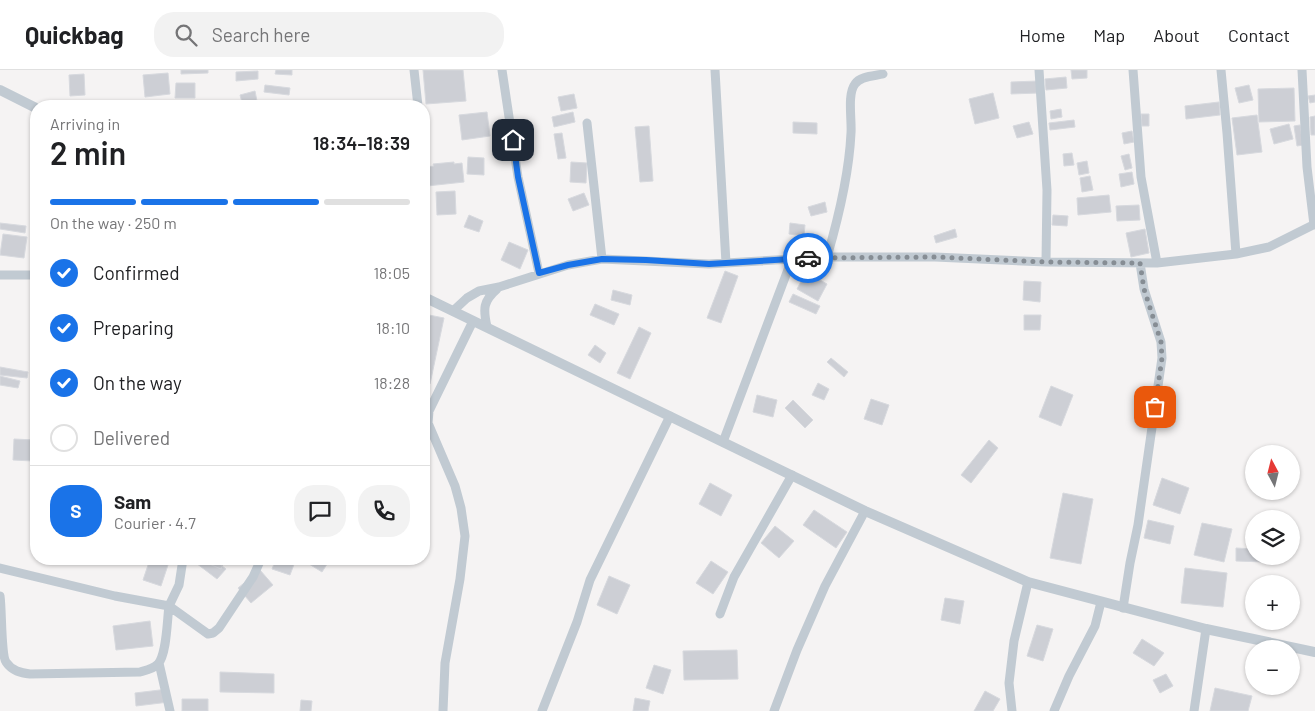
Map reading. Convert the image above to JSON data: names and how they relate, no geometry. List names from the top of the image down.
{
  "north": "top",
  "page": {
    "header": "Quickbag",
    "search": "Search here",
    "nav": [
      "Home",
      "Map",
      "About",
      "Contact"
    ],
    "heading": ["2 min", "Arriving in", "18:34–18:39"],
    "panel": ["Sam", "Courier · 4.7"],
    "bar": "On the way · 250 m",
    "list": [
      ["Confirmed", "18:05"],
      ["Preparing", "18:10"],
      ["On the way", "18:28"],
      "Delivered"
    ],
    "map_buttons": ["+", "−"],
    "round": "S"
  }
}
